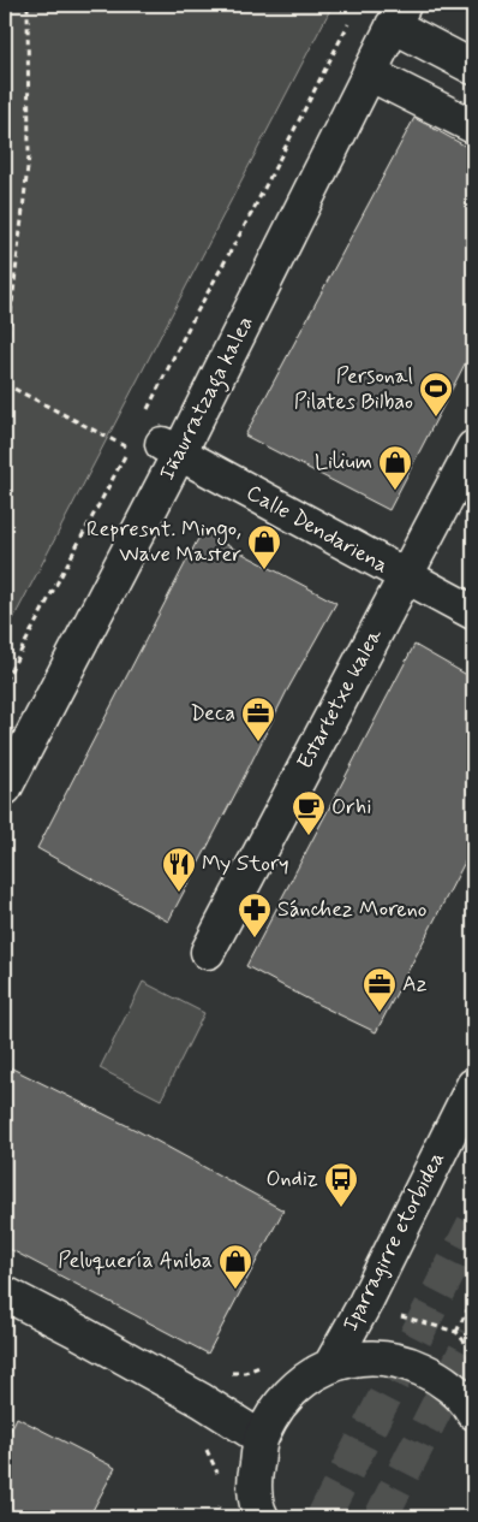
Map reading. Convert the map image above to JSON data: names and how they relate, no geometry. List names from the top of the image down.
{
  "streets": {
    "street": [
      "Iñaurratzaga kalea",
      "Calle Dendariena",
      "Estartetxe kalea",
      "Iparragirre etorbidea"
    ]
  },
  "crossings": [
    ["Iñaurratzaga kalea", "Calle Dendariena"],
    ["Calle Dendariena", "Estartetxe kalea"]
  ],
  "places": {
    "sports": ["Personal Pilates Bilbao"],
    "shop": ["Lilium", "Represnt. Mingo, Wave Master", "Peluquería Aniba"],
    "office": ["Deca", "Az"],
    "cafe": ["Orhi"],
    "restaurant": ["My Story"],
    "pharmacy": ["Sánchez Moreno"],
    "bus stop": ["Ondiz"]
  }
}
